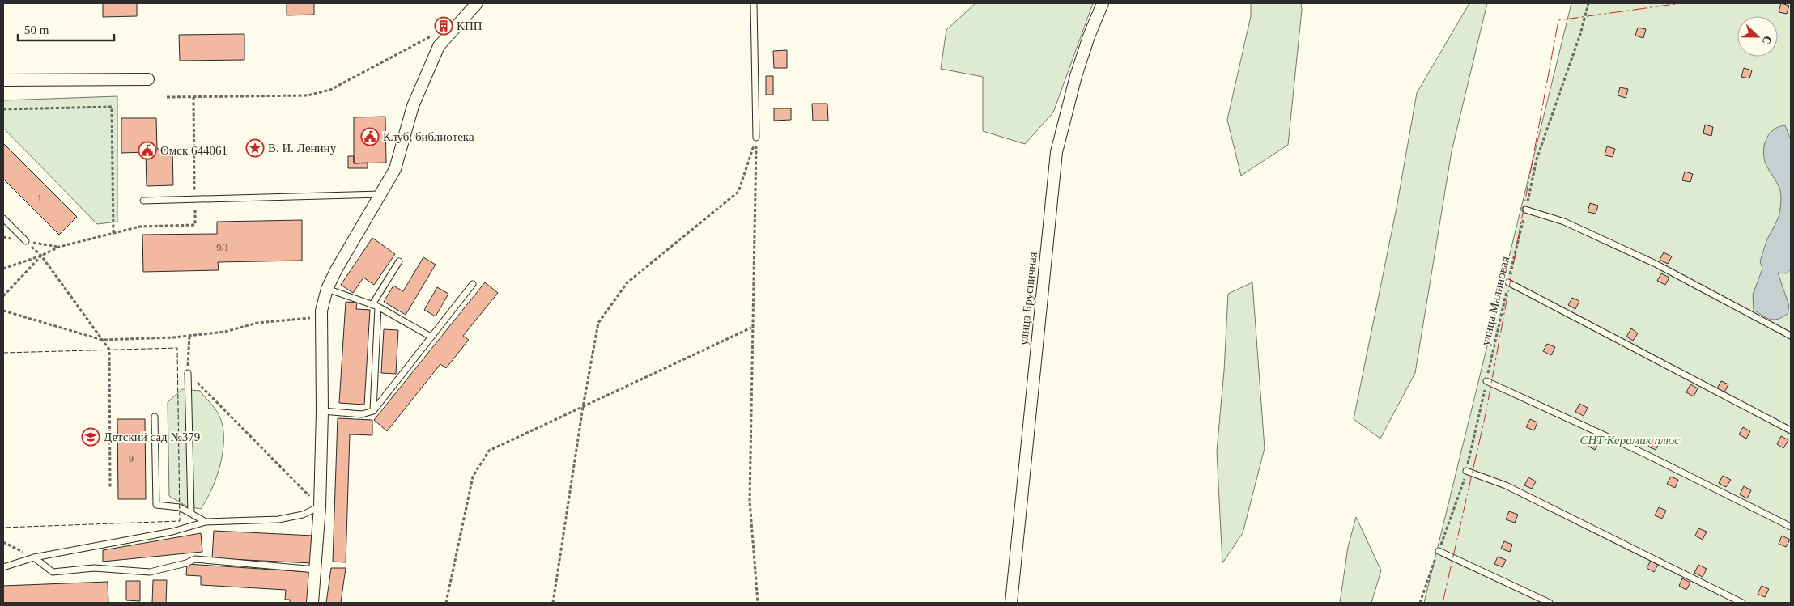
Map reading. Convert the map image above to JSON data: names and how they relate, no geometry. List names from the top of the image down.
{
  "streets": {
    "street": ["улица Брусничная"],
    "path": ["улица Малиновая"]
  },
  "parks": ["СНТ Керамик плюс"],
  "places": {
    "building": ["КПП"],
    "public building": ["Клуб, библиотека", "Омск 644061"],
    "place": ["В. И. Ленину"],
    "school or university": ["Детский сад №379"]
  },
  "house_numbers": ["1", "9/1", "9"],
  "scale_bar": "50 m",
  "north": "right"
}
